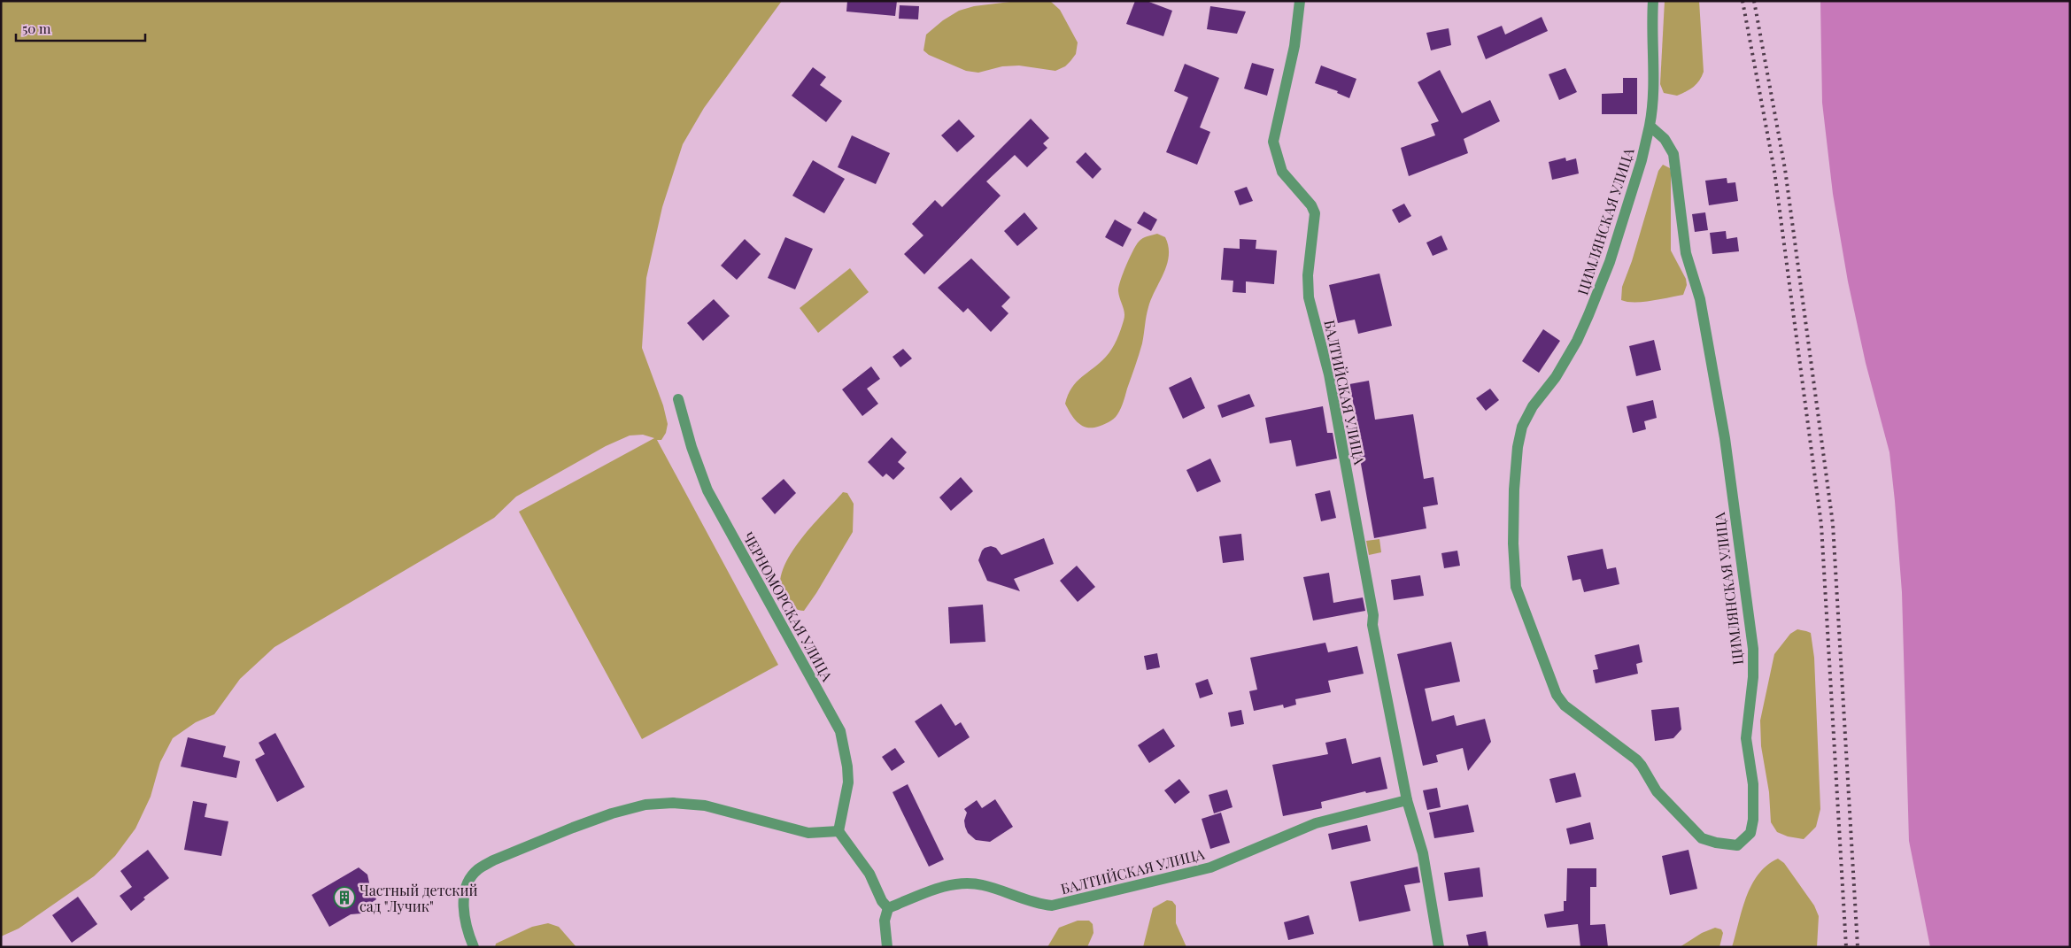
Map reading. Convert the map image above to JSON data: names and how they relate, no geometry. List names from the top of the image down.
{
  "streets": {
    "street": ["ЦИМЛЯНСКАЯ УЛИЦА", "БАЛТИЙСКАЯ УЛИЦА", "ЧЕРНОМОРСКАЯ УЛИЦА"]
  },
  "places": {
    "building": ["Частный детский сад \"Лучик\""]
  },
  "scale_bar": "50 m"
}
